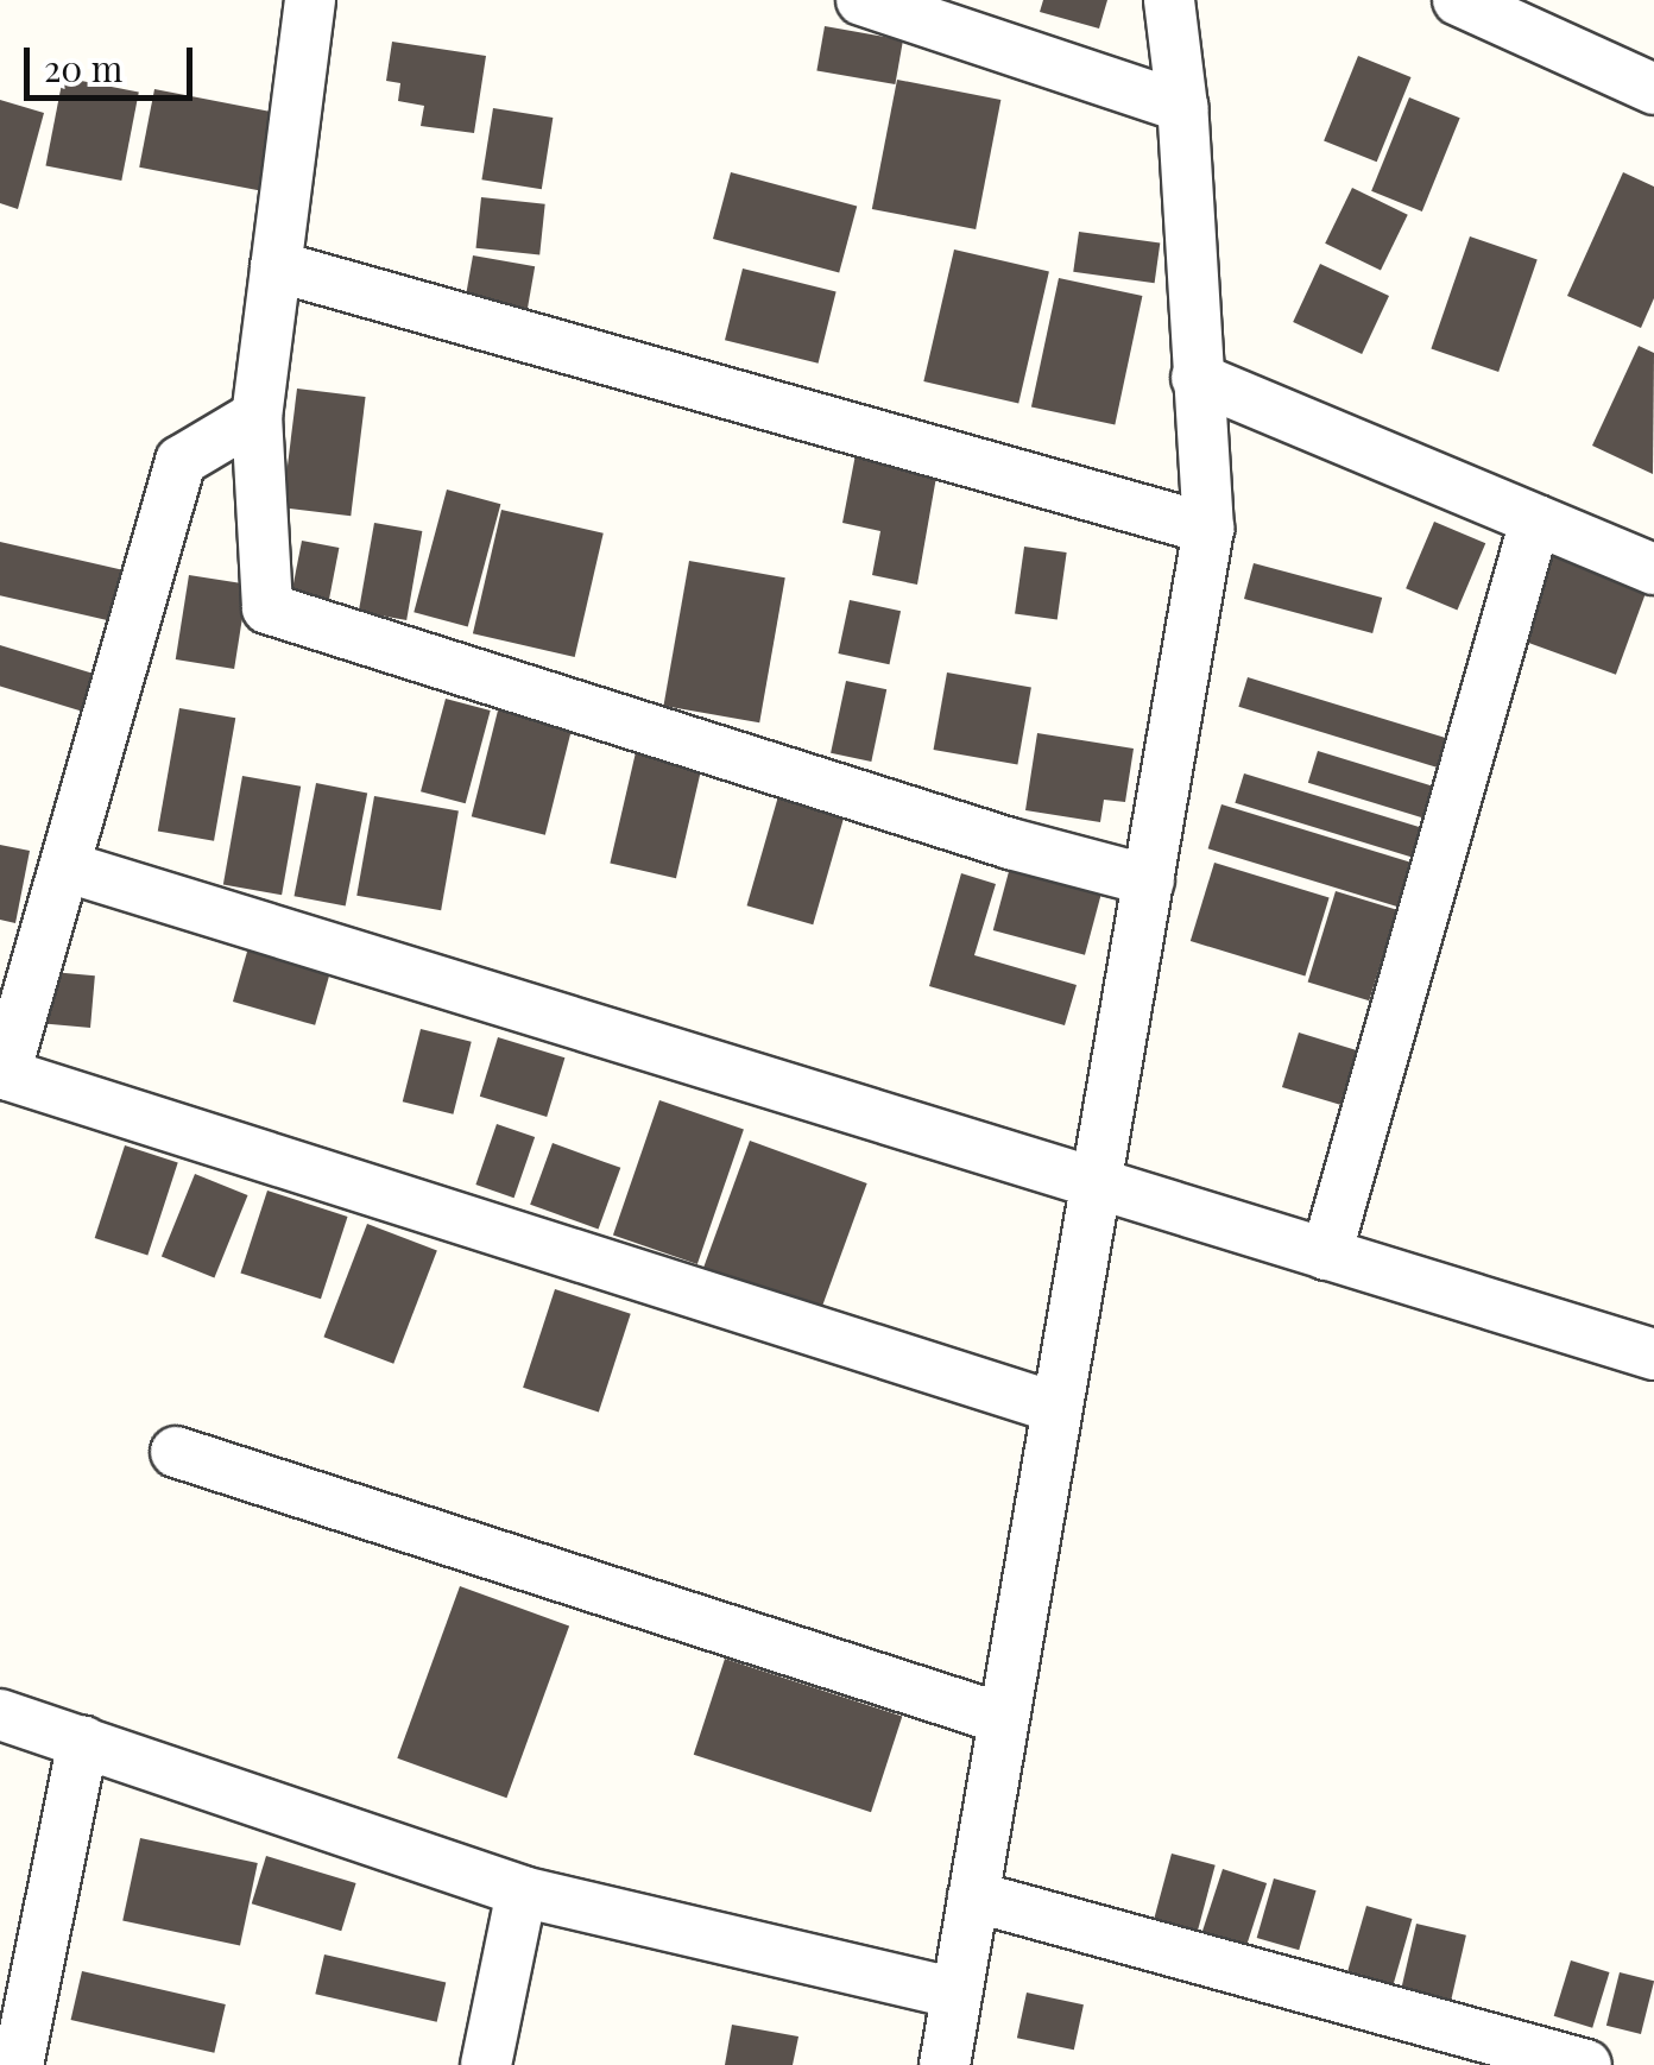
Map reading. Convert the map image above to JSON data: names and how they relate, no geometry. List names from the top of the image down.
{
  "scale_bar": "20 m"
}
